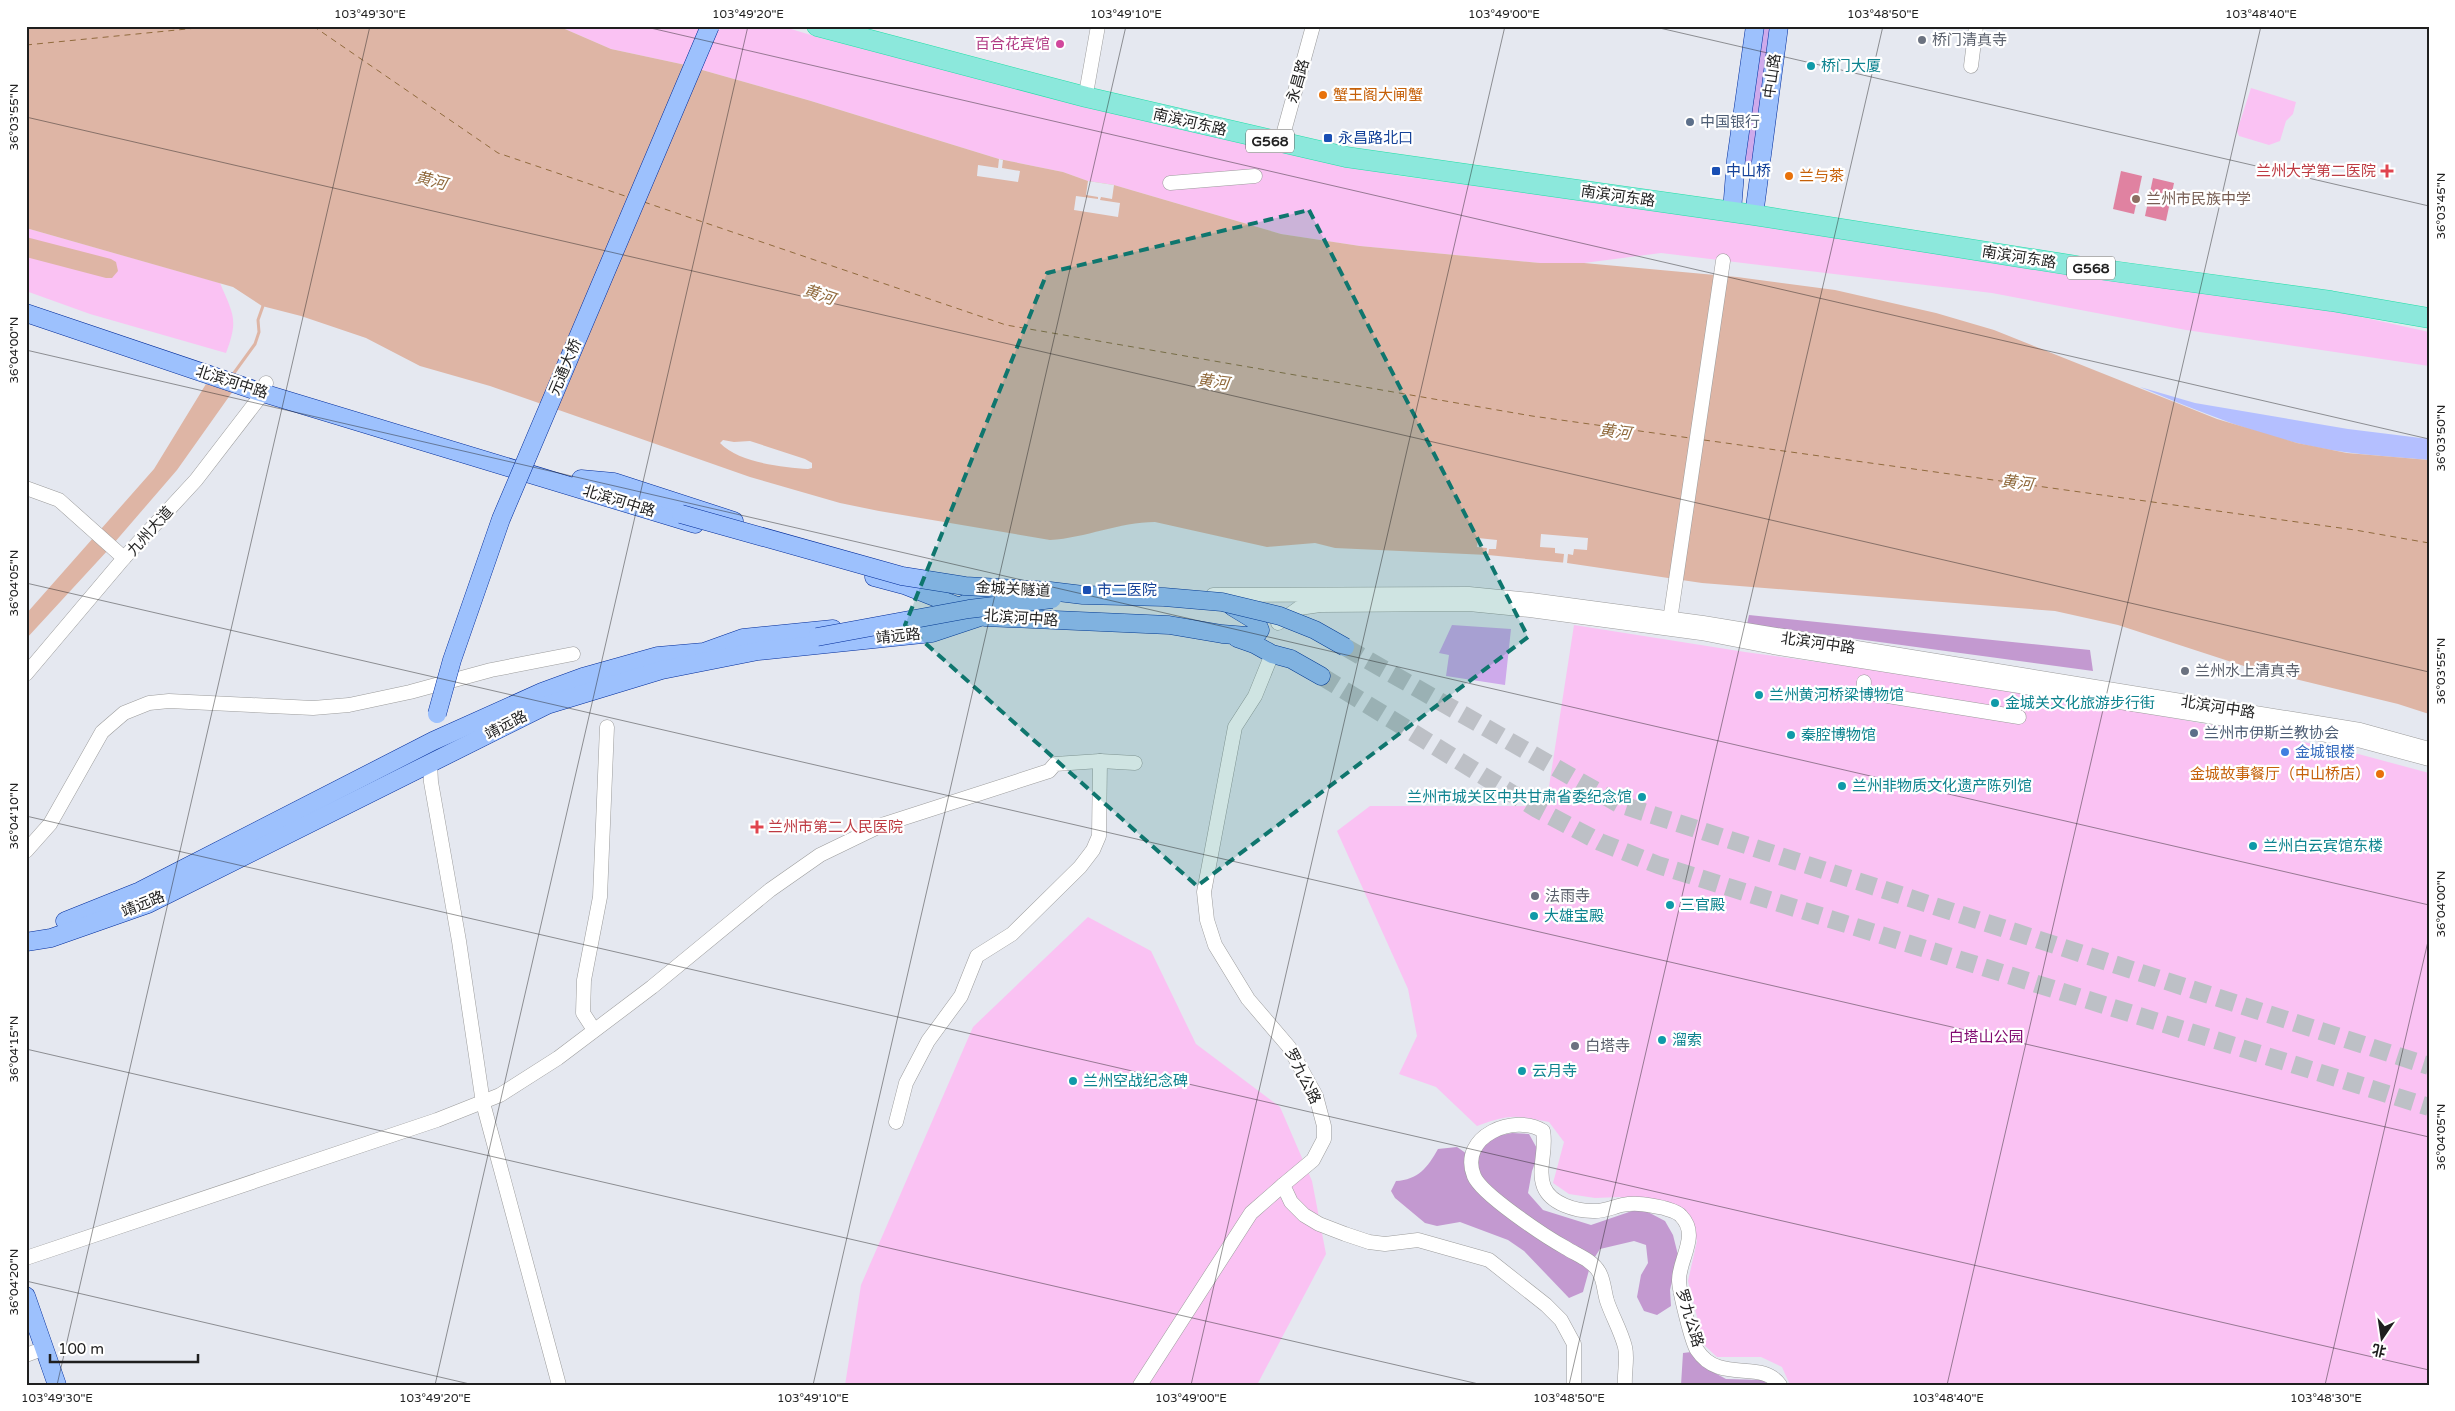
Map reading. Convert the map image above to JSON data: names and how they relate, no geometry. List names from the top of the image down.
{
  "streets": {
    "highway": ["南滨河东路", "G568"],
    "main road": [
      "中山路",
      "元通大桥",
      "北滨河中路",
      "金城关隧道",
      "靖远路"
    ],
    "street": ["永昌路", "九州大道", "罗九公路"]
  },
  "crossings": [
    ["中山路", "南滨河东路"],
    ["永昌路", "南滨河东路"],
    ["元通大桥", "靖远路"],
    ["北滨河中路", "九州大道"],
    ["北滨河中路", "金城关隧道"],
    ["北滨河中路", "靖远路"]
  ],
  "water": ["黄河"],
  "parks": ["白塔山公园"],
  "places": {
    "other": [
      "桥门清真寺",
      "百合花宾馆",
      "桥门大厦",
      "蟹王阁大闸蟹",
      "中国银行",
      "兰与茶",
      "兰州市民族中学",
      "兰州水上清真寺",
      "兰州黄河桥梁博物馆",
      "金城关文化旅游步行街",
      "兰州市伊斯兰教协会",
      "秦腔博物馆",
      "金城银楼",
      "金城故事餐厅（中山桥店）",
      "兰州非物质文化遗产陈列馆",
      "兰州市城关区中共甘肃省委纪念馆",
      "兰州白云宾馆东楼",
      "法雨寺",
      "三官殿",
      "大雄宝殿",
      "溜索",
      "白塔寺",
      "云月寺",
      "兰州空战纪念碑"
    ],
    "transit": ["永昌路北口", "中山桥", "市二医院"],
    "health": ["兰州大学第二医院", "兰州市第二人民医院"]
  },
  "scale_bar": "100 m",
  "north": "bottom",
  "coordinates": [
    "103°49'30\"E",
    "103°49'20\"E",
    "103°49'10\"E",
    "103°49'00\"E",
    "103°48'50\"E",
    "103°48'40\"E",
    "36°03'55\"N",
    "36°03'45\"N",
    "36°04'00\"N",
    "36°03'50\"N",
    "36°04'05\"N",
    "36°04'10\"N",
    "36°04'15\"N",
    "36°04'20\"N",
    "103°48'30\"E"
  ]
}
